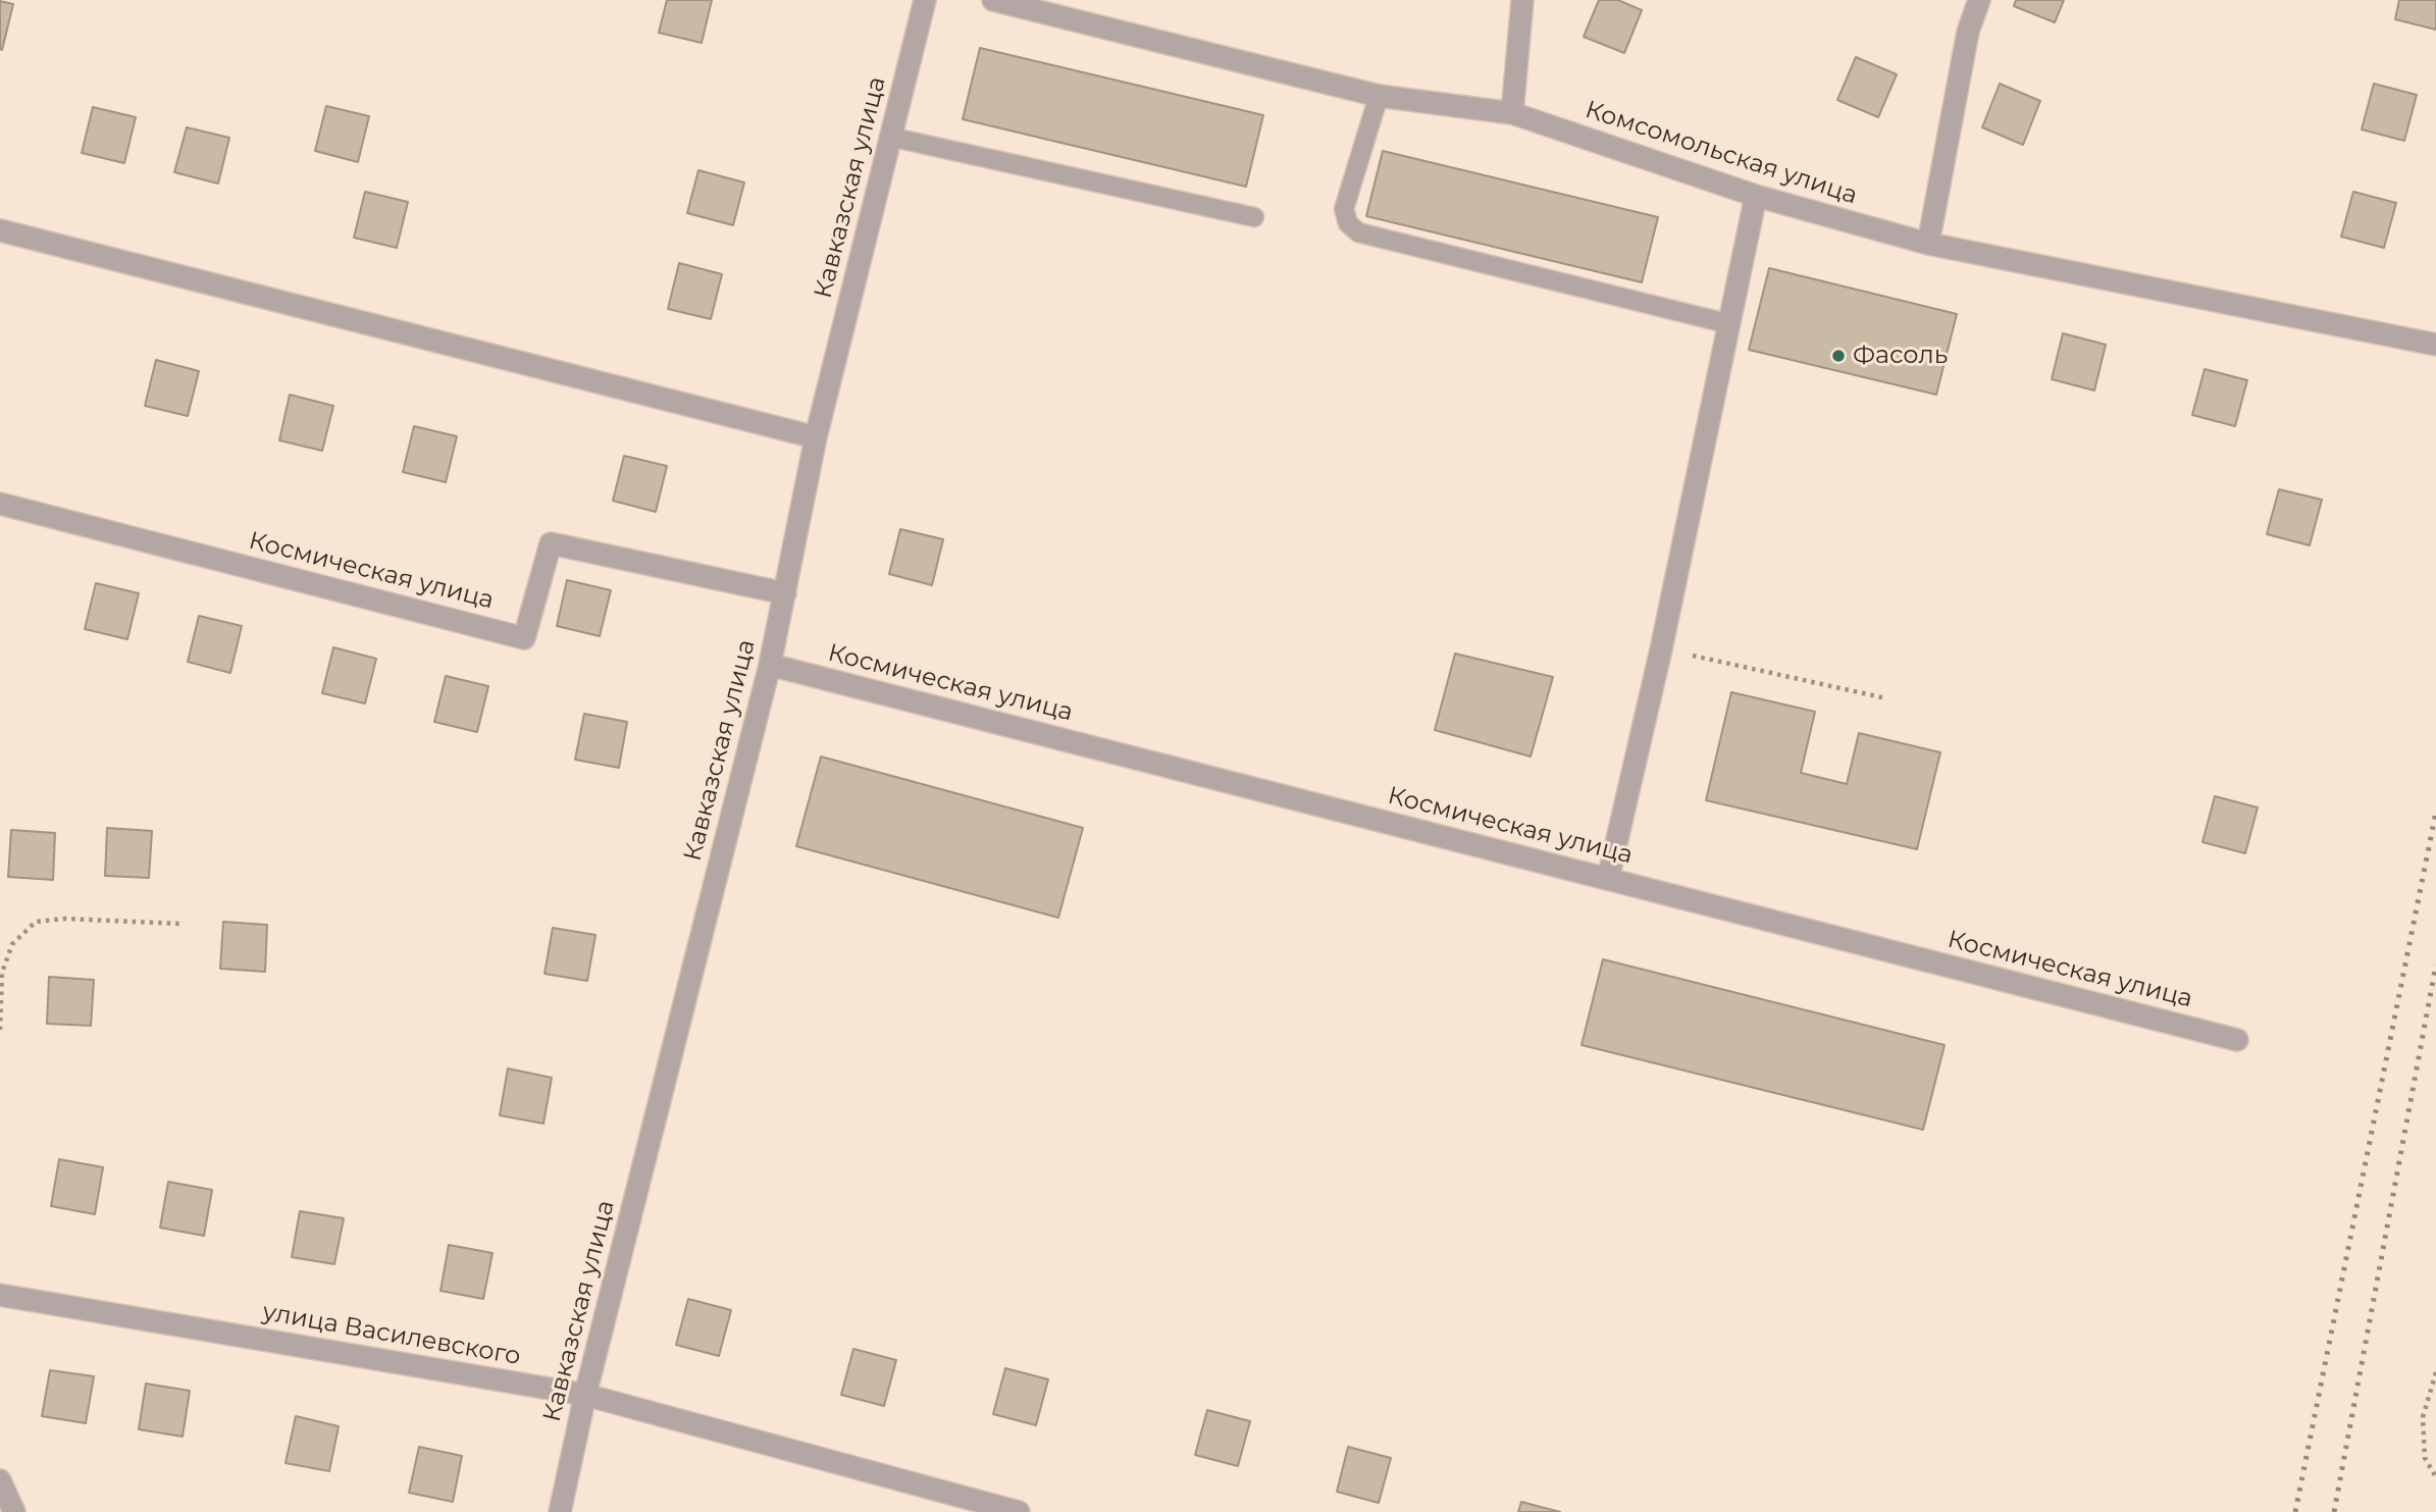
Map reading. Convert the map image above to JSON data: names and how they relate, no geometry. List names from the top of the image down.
{
  "streets": {
    "street": [
      "Комсомольская улица",
      "Кавказская улица",
      "Космическая улица",
      "улица Василевского"
    ]
  },
  "crossings": [
    ["Кавказская улица", "Космическая улица"],
    ["Кавказская улица", "улица Василевского"]
  ],
  "places": ["Фасоль"]
}
